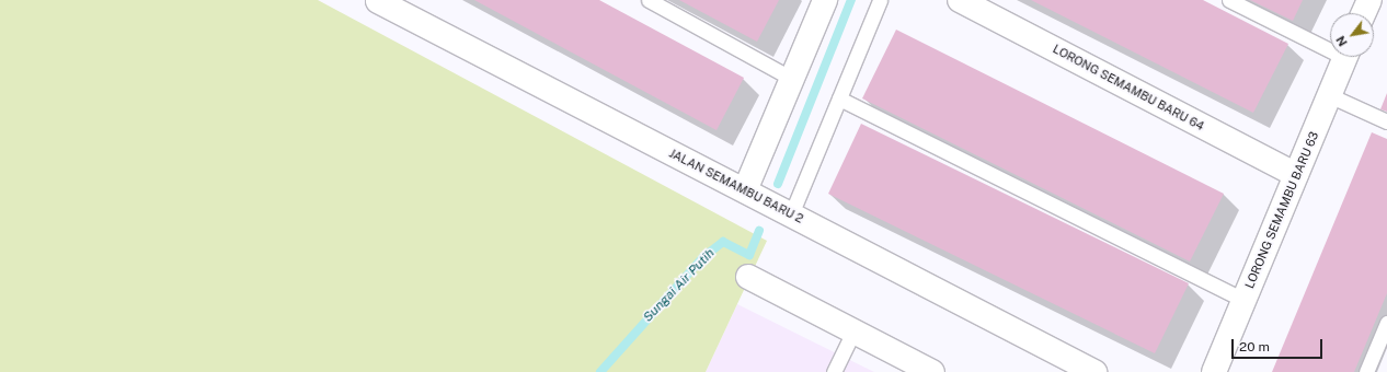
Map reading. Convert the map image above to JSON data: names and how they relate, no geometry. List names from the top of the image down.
{
  "streets": {
    "street": ["LORONG SEMAMBU BARU 64", "JALAN SEMAMBU BARU 2", "LORONG SEMAMBU BARU 63"]
  },
  "crossings": [
    ["LORONG SEMAMBU BARU 64", "LORONG SEMAMBU BARU 63"]
  ],
  "water": ["Sungai Air Putih"],
  "scale_bar": "20 m",
  "north": "bottom left"
}
